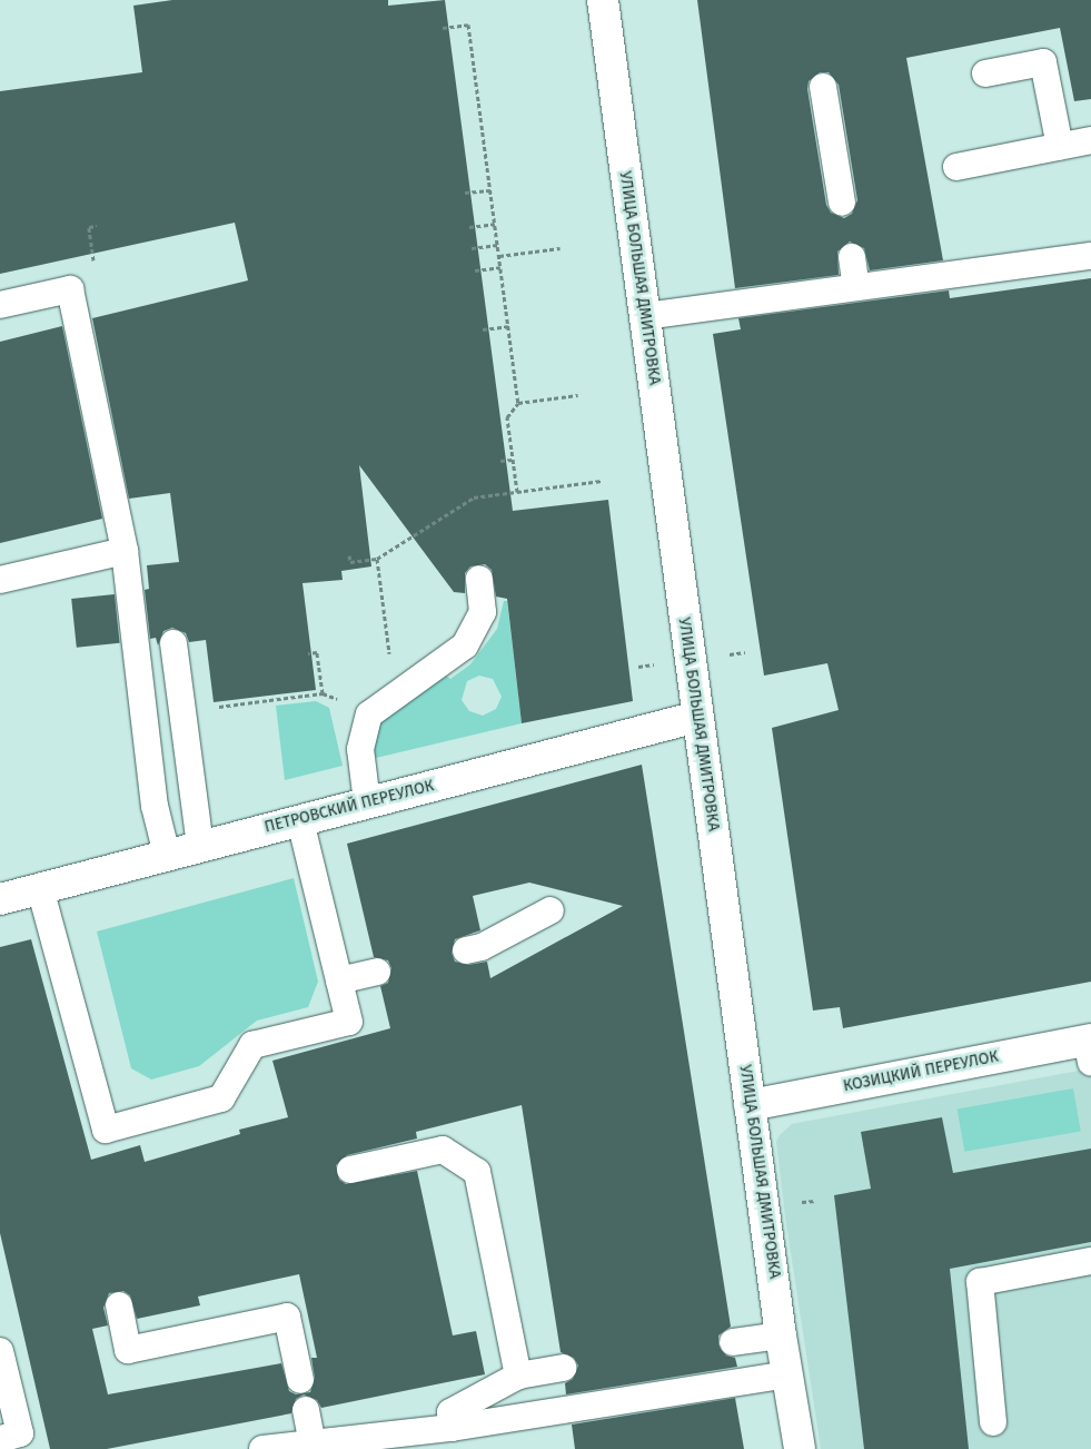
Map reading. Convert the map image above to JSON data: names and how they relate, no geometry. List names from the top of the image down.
{
  "streets": {
    "street": ["УЛИЦА БОЛЬШАЯ ДМИТРОВКА", "ПЕТРОВСКИЙ ПЕРЕУЛОК", "КОЗИЦКИЙ ПЕРЕУЛОК"]
  },
  "crossings": [
    ["УЛИЦА БОЛЬШАЯ ДМИТРОВКА", "ПЕТРОВСКИЙ ПЕРЕУЛОК"],
    ["УЛИЦА БОЛЬШАЯ ДМИТРОВКА", "КОЗИЦКИЙ ПЕРЕУЛОК"]
  ]
}
